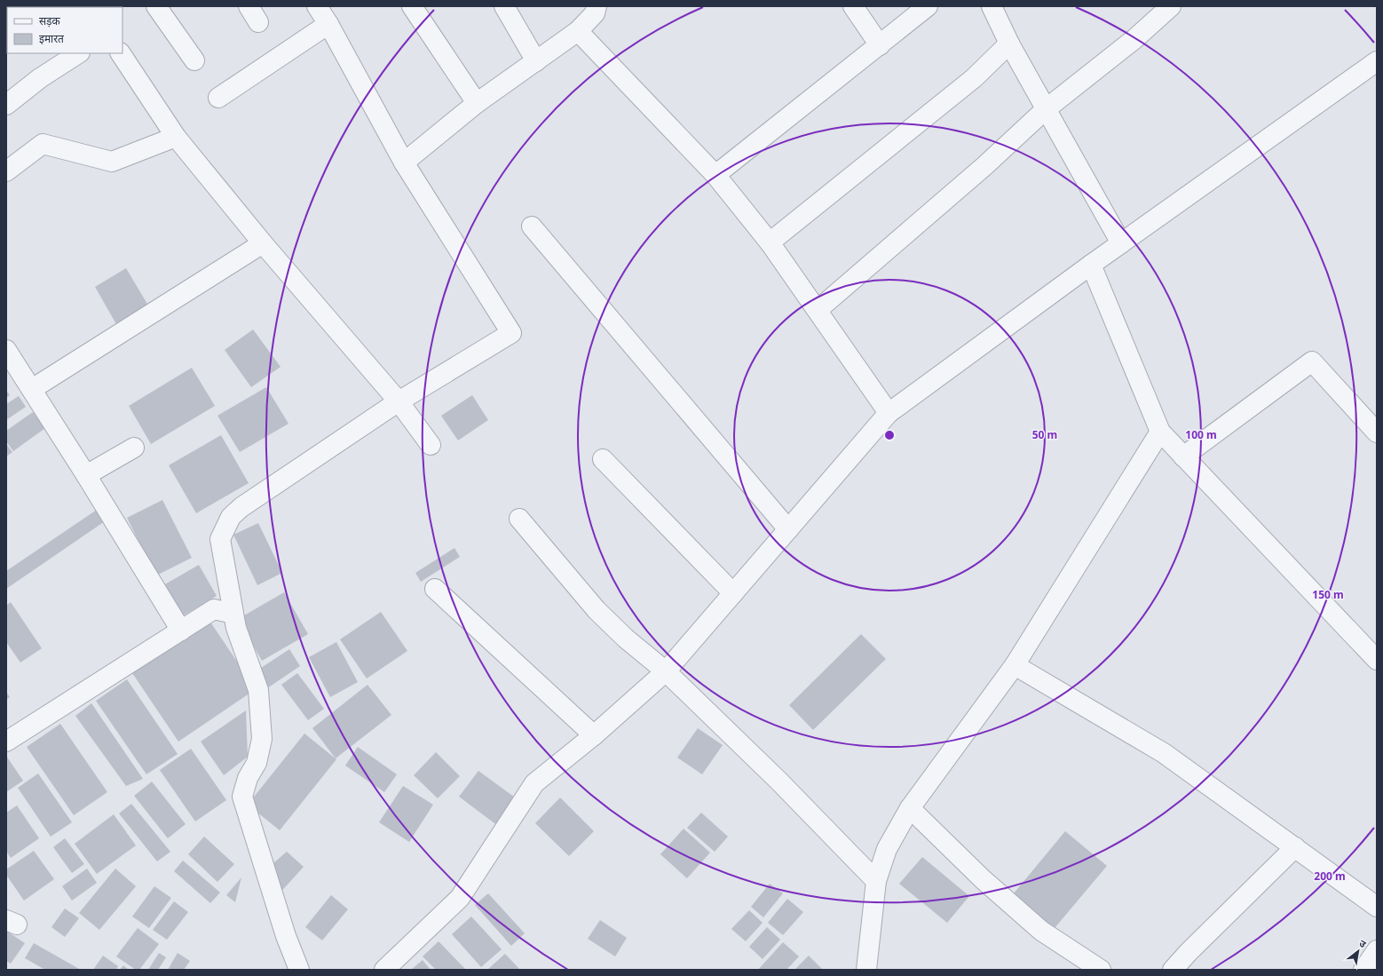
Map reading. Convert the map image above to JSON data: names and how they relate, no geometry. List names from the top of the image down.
{
  "legend": ["सड़क", "इमारत"],
  "north": "top right",
  "rings": [
    "50 m",
    "100 m",
    "150 m",
    "200 m"
  ]
}
